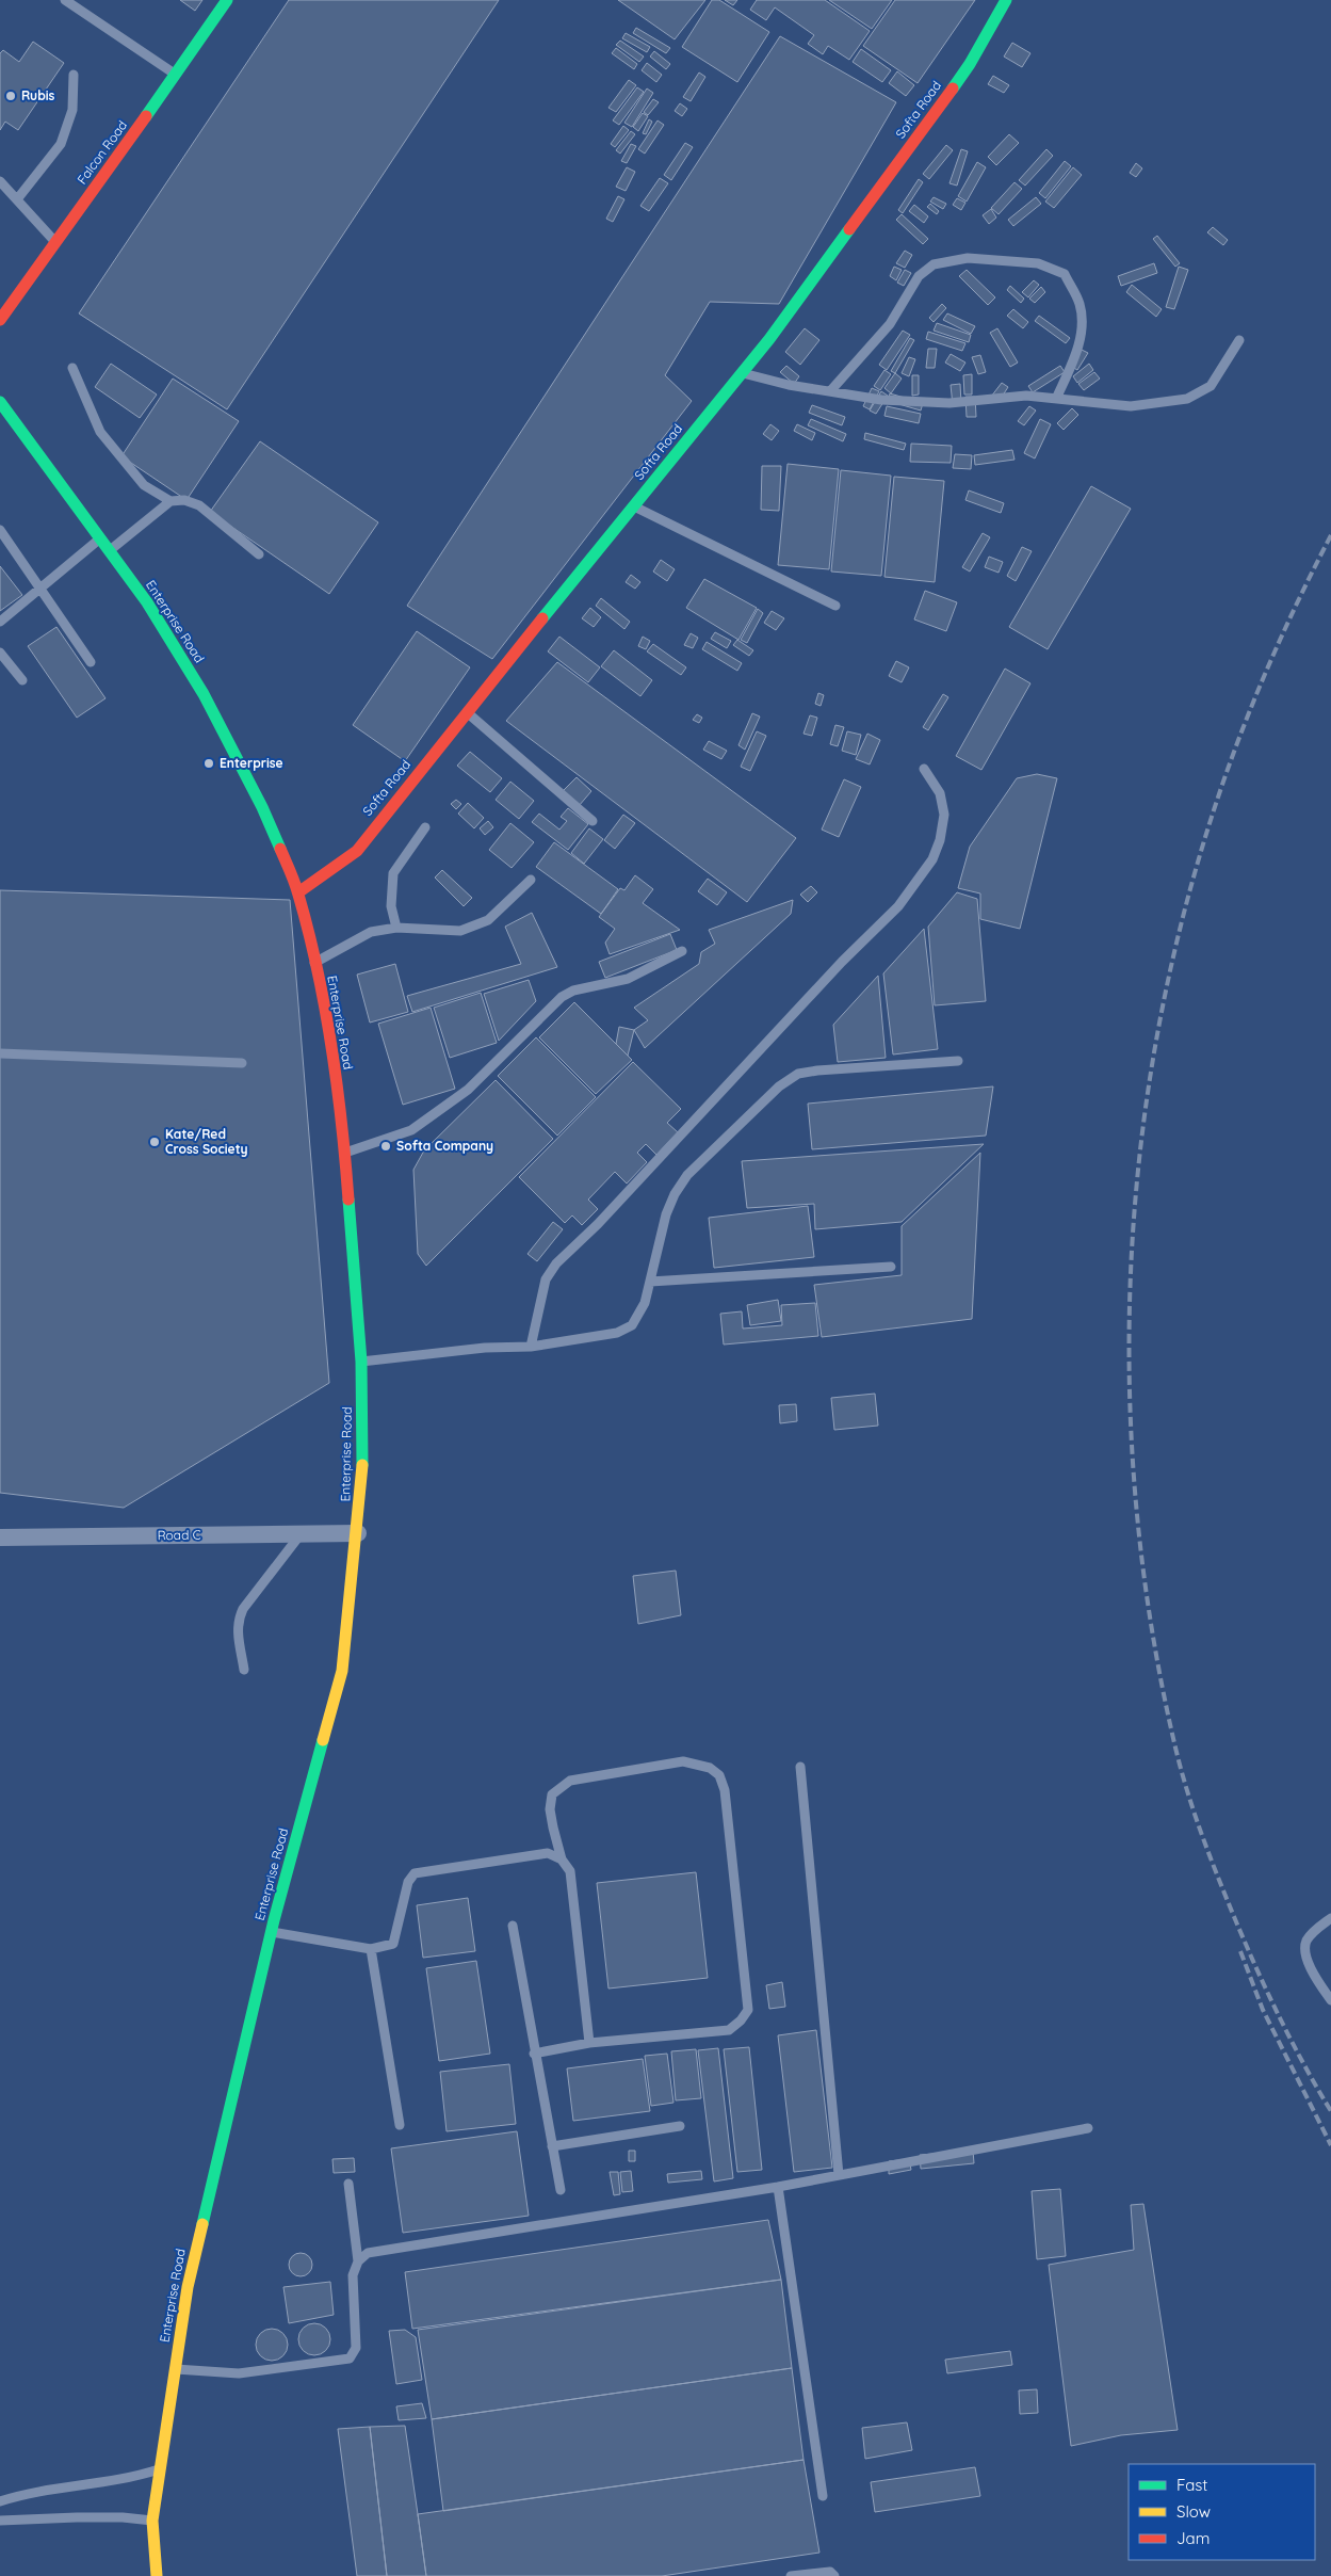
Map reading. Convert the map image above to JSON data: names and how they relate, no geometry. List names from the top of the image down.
{
  "streets": {
    "main road": ["Softa Road", "Falcon Road", "Enterprise Road"],
    "street": ["Road C"]
  },
  "crossings": [
    ["Softa Road", "Enterprise Road"],
    ["Enterprise Road", "Road C"]
  ],
  "places": [
    "Rubis",
    "Enterprise",
    "Kate/Red Cross Society",
    "Softa Company"
  ],
  "legend": ["Fast", "Slow", "Jam"]
}
